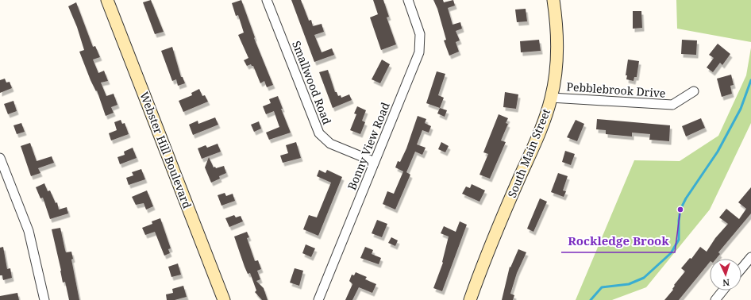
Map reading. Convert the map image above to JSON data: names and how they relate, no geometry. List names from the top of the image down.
{
  "streets": {
    "street": [
      "Smallwood Road",
      "Pebblebrook Drive",
      "Bonny View Road",
      "Webster Hill Boulevard",
      "South Main Street"
    ]
  },
  "crossings": [
    ["Smallwood Road", "Bonny View Road"],
    ["Pebblebrook Drive", "South Main Street"]
  ],
  "places": ["Rockledge Brook"],
  "north": "bottom"
}
